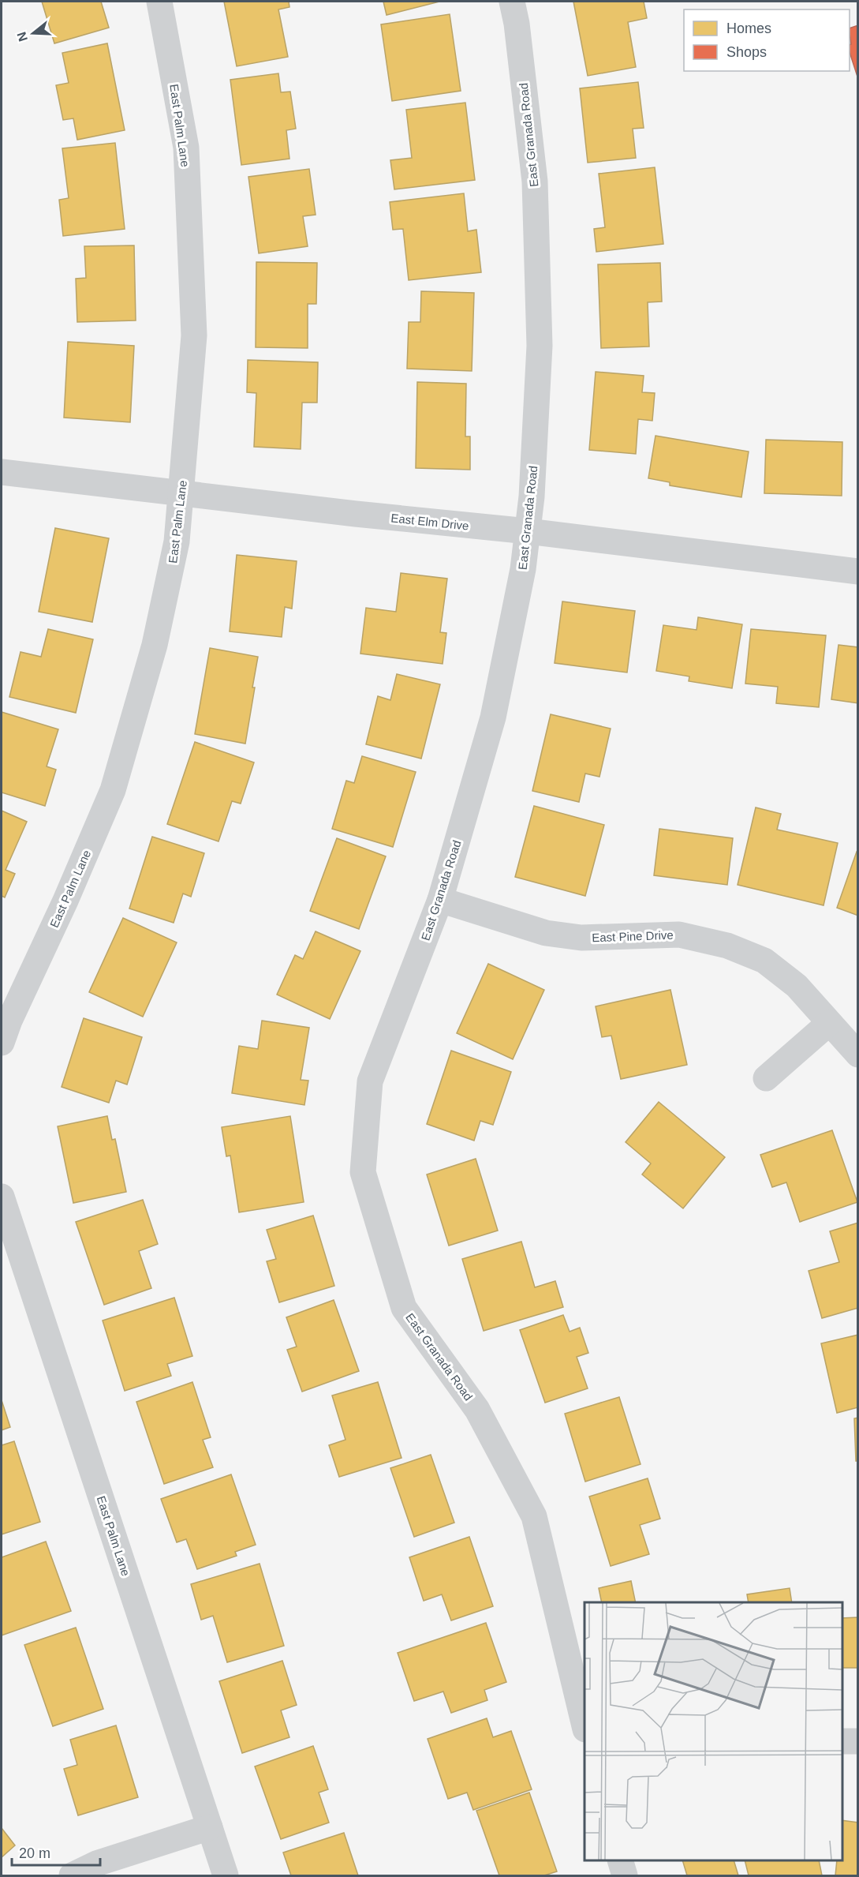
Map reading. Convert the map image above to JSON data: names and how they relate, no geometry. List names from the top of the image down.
{
  "streets": {
    "street": [
      "East Palm Lane",
      "East Granada Road",
      "East Elm Drive",
      "East Pine Drive"
    ]
  },
  "crossings": [
    ["East Palm Lane", "East Elm Drive"],
    ["East Granada Road", "East Elm Drive"],
    ["East Granada Road", "East Pine Drive"]
  ],
  "legend": ["Homes", "Shops"],
  "scale_bar": "20 m",
  "north": "left"
}
